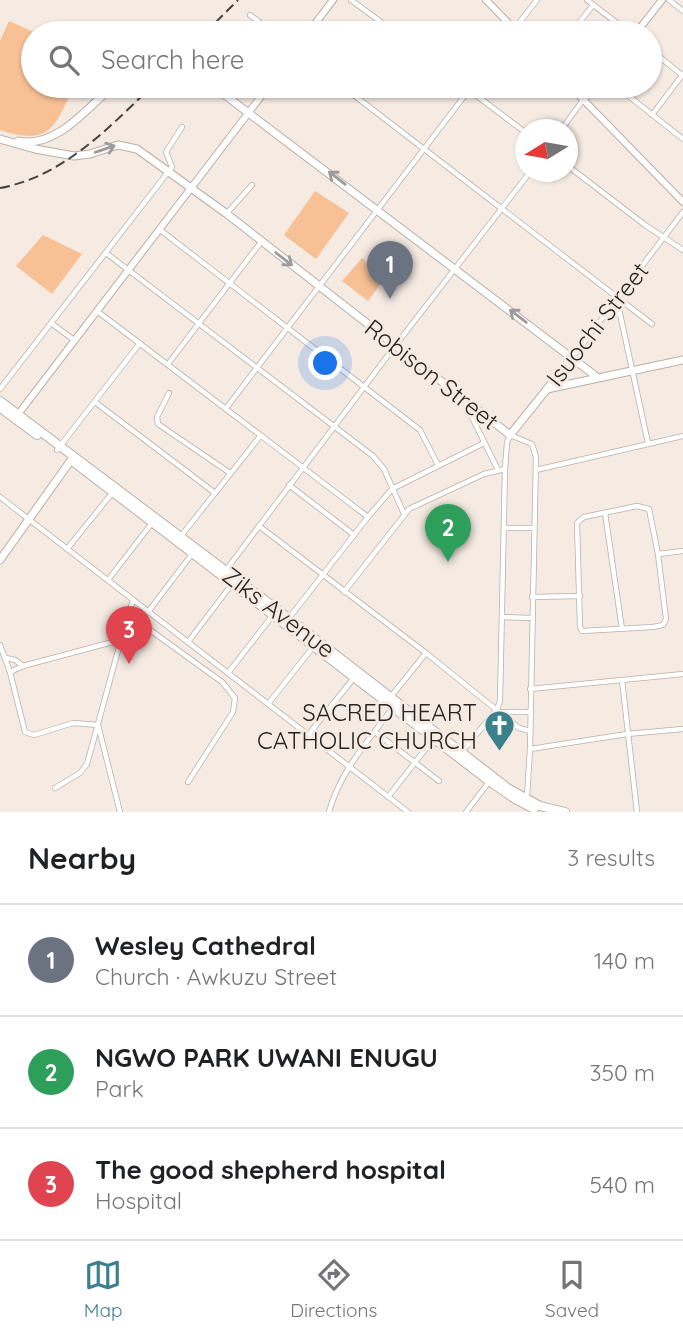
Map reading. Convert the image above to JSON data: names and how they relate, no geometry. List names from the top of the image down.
{
  "streets": {
    "main road": ["Isuochi Street", "Robison Street", "Ziks Avenue"]
  },
  "crossings": [
    ["Isuochi Street", "Robison Street"]
  ],
  "places": {
    "church": ["SACRED HEART CATHOLIC CHURCH"]
  },
  "north": "left",
  "page": {
    "search": "Search here",
    "pins": ["1", "2", "3"],
    "heading": ["Nearby", "3 results"],
    "list": [
      {
        "mark": "1",
        "name": "Wesley Cathedral",
        "note": "Church · Awkuzu Street",
        "value": "140 m"
      },
      {
        "mark": "2",
        "name": "NGWO PARK UWANI ENUGU",
        "note": "Park",
        "value": "350 m"
      },
      {
        "mark": "3",
        "name": "The good shepherd hospital",
        "note": "Hospital",
        "value": "540 m"
      }
    ],
    "nav": ["Map", "Directions", "Saved"]
  }
}
